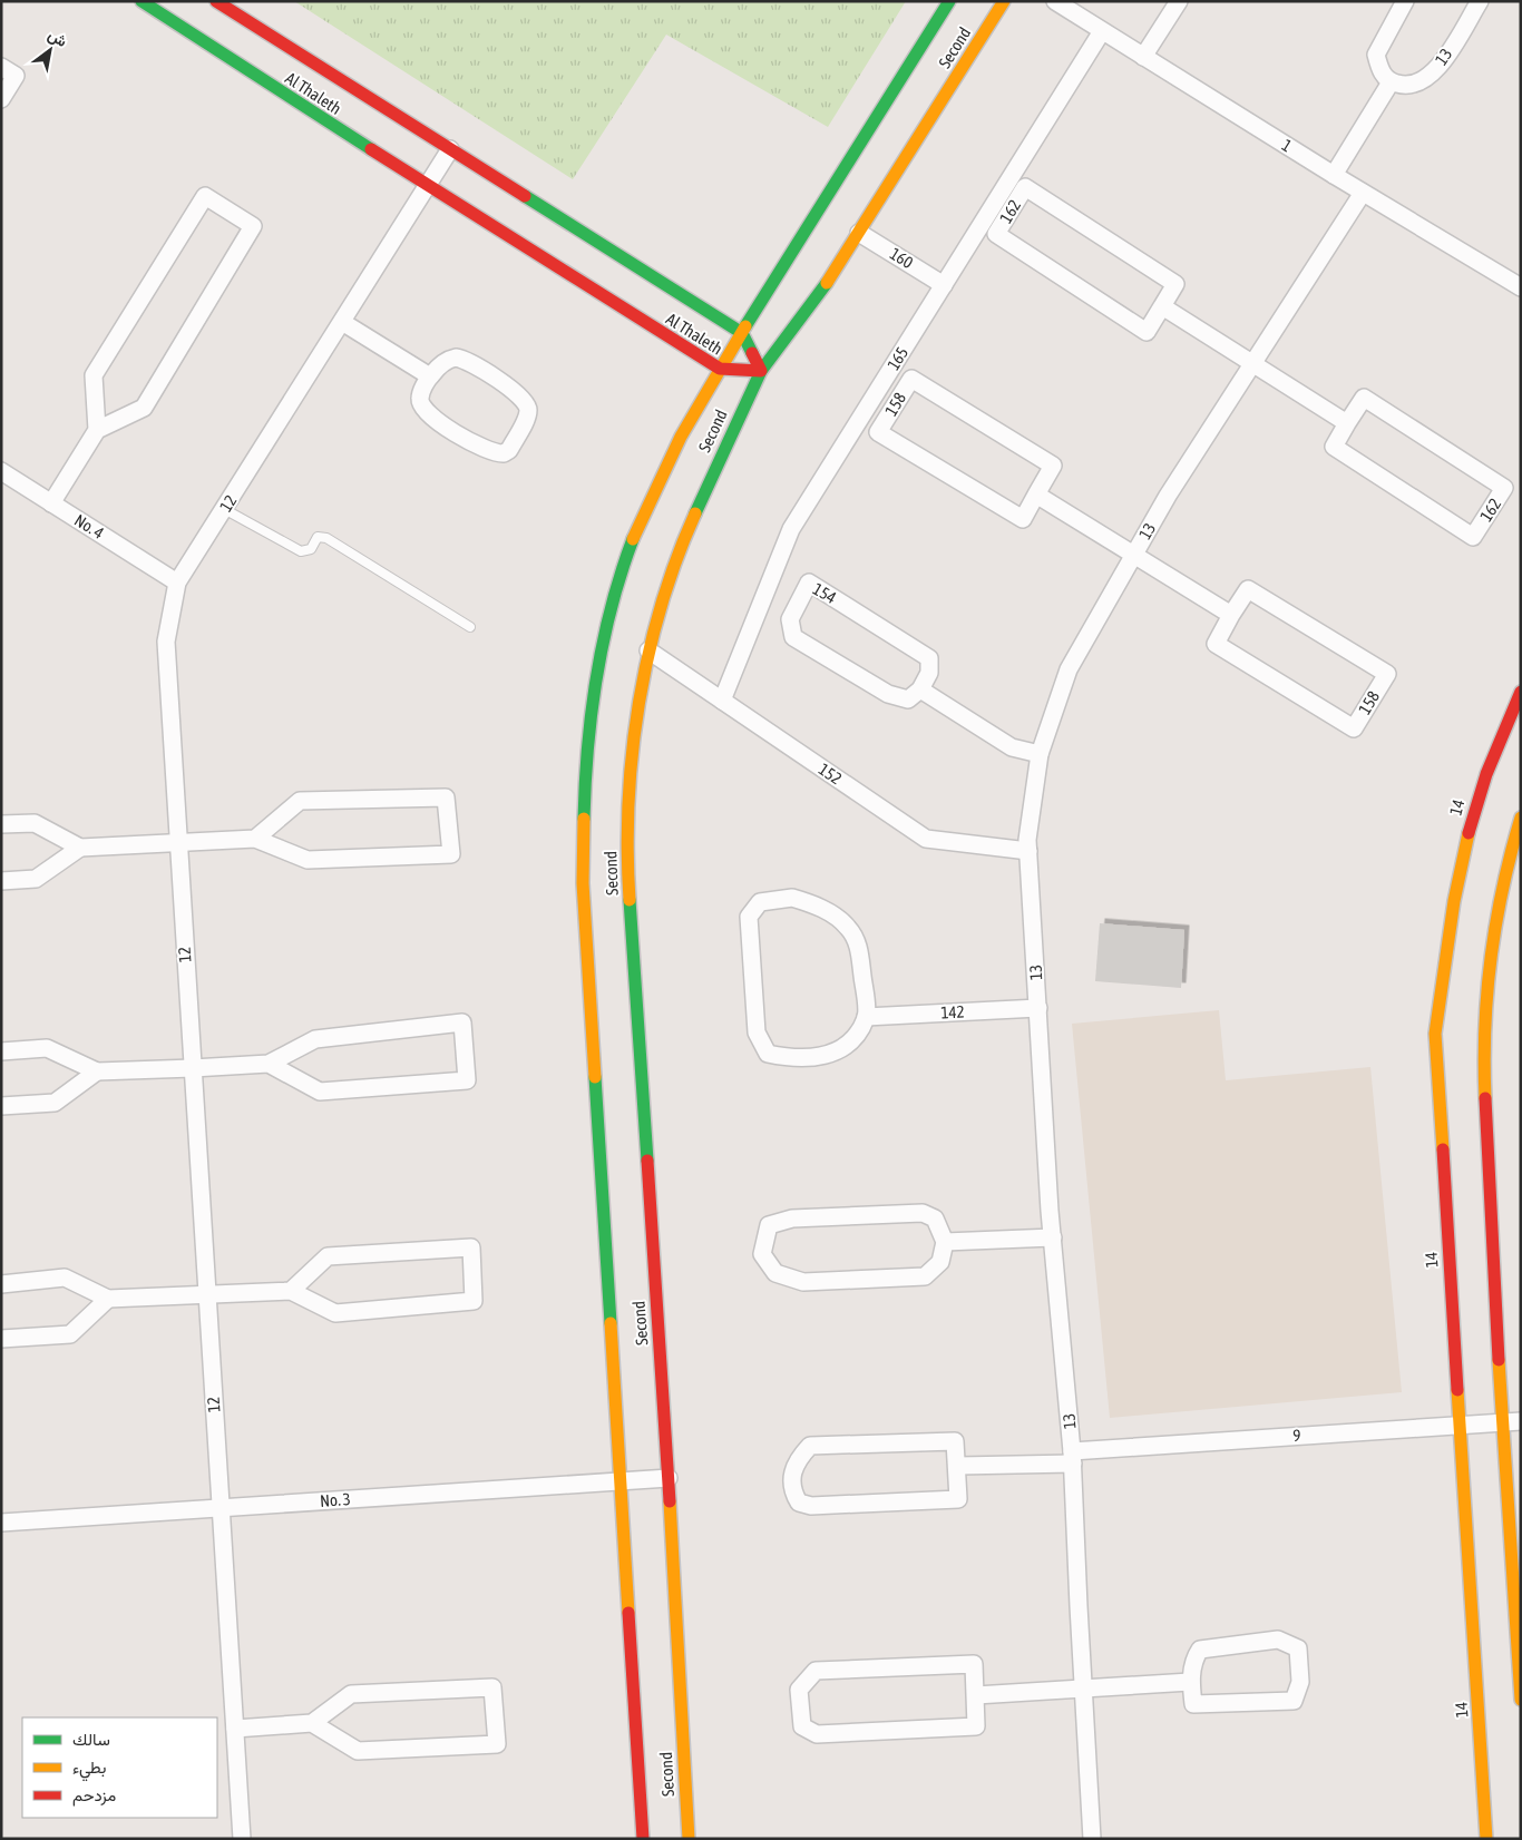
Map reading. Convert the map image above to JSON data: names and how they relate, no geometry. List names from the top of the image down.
{
  "streets": {
    "street": [
      "Second",
      "13",
      "Al Thaleth",
      "1",
      "162",
      "160",
      "165",
      "158",
      "12",
      "No. 4",
      "154",
      "152",
      "14",
      "142",
      "9",
      "No. 3"
    ]
  },
  "crossings": [
    ["Second", "Al Thaleth"],
    ["Second", "160"],
    ["Second", "152"],
    ["Second", "No. 3"],
    ["13", "1"],
    ["13", "152"],
    ["13", "142"],
    ["13", "9"],
    ["Al Thaleth", "12"],
    ["1", "165"],
    ["160", "165"],
    ["165", "152"],
    ["12", "No. 4"],
    ["12", "No. 3"],
    ["14", "9"]
  ],
  "legend": ["سالك", "بطيء", "مزدحم"],
  "north": "top right"
}
